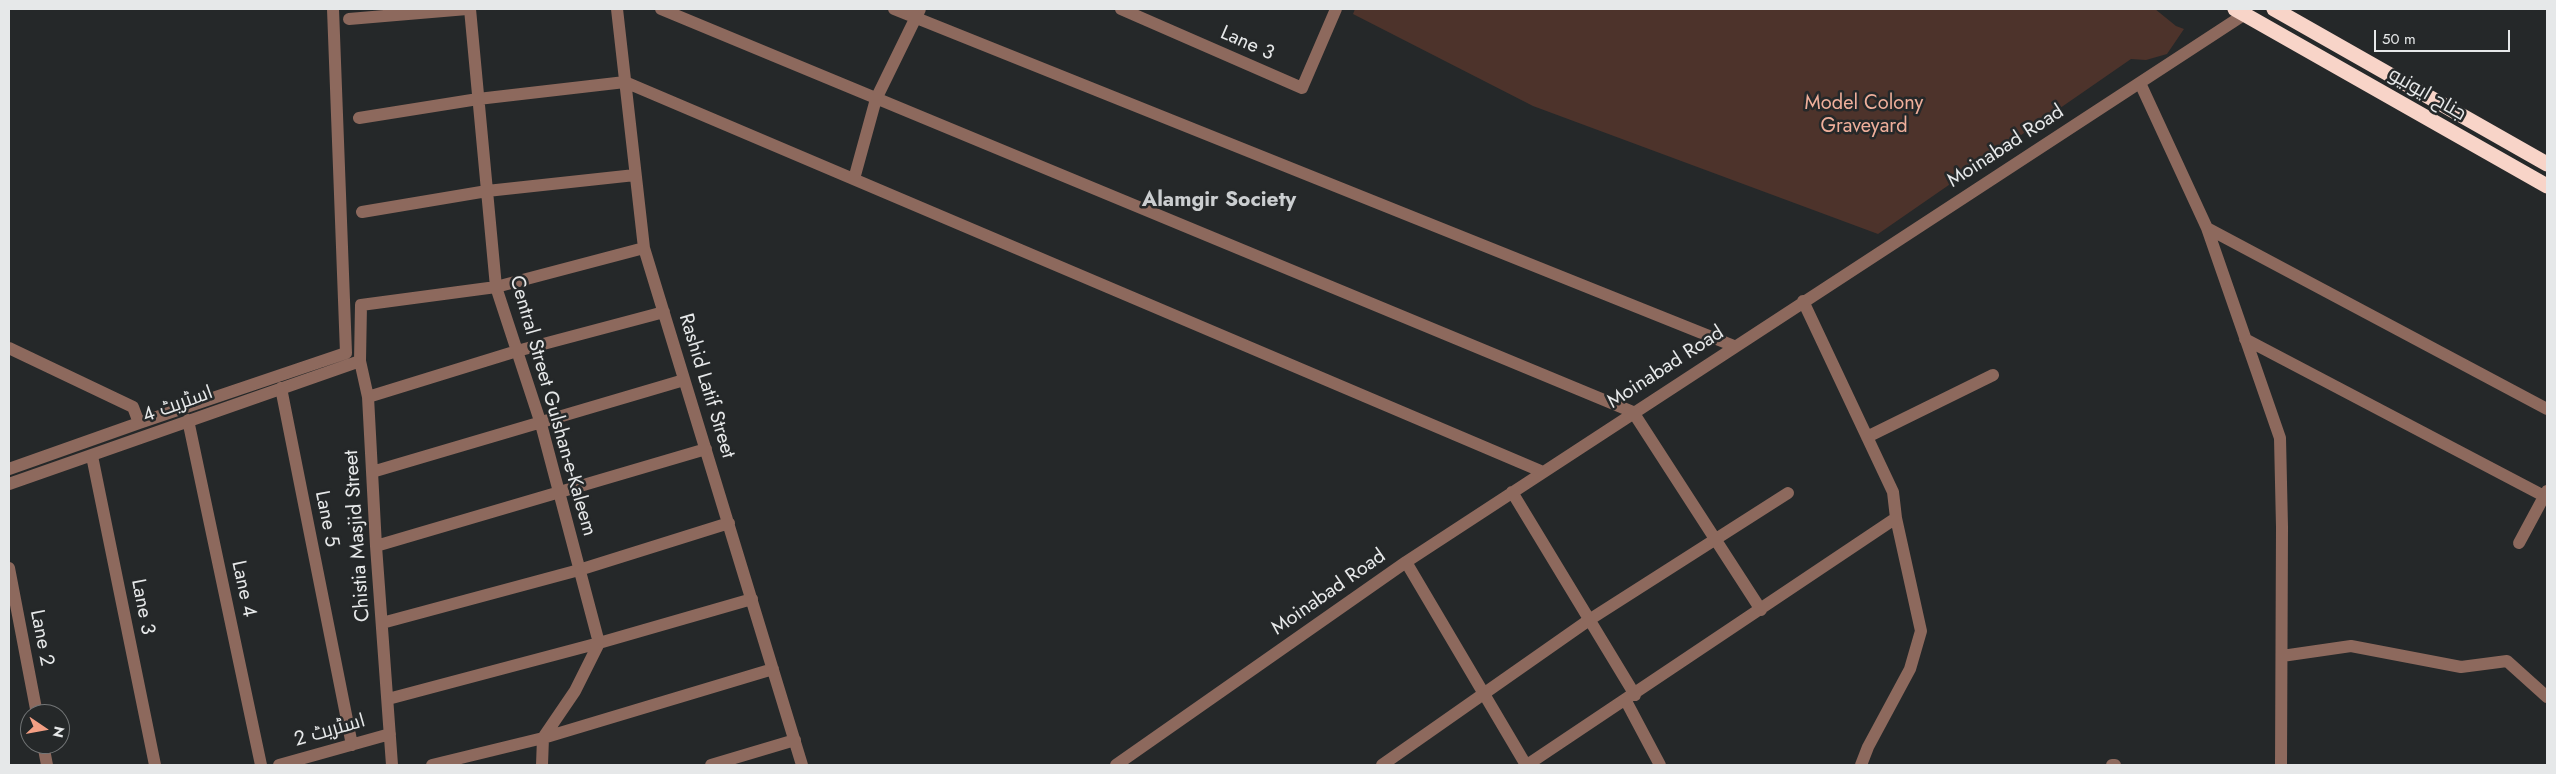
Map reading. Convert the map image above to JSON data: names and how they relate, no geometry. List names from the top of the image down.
{
  "streets": {
    "highway": ["جناح ایونیو"],
    "street": [
      "Lane 3",
      "Moinabad Road",
      "Rashid Latif Street",
      "اسٹریٹ 4",
      "Central Street Gulshan-e-Kaleem",
      "Lane 5",
      "Chistia Masjid Street",
      "Lane 4",
      "Lane 2",
      "اسٹریٹ 2"
    ]
  },
  "crossings": [
    ["Lane 3", "اسٹریٹ 4"],
    ["جناح ایونیو", "Moinabad Road"],
    ["اسٹریٹ 4", "Lane 5"],
    ["اسٹریٹ 4", "Chistia Masjid Street"],
    ["اسٹریٹ 4", "Lane 4"],
    ["Central Street Gulshan-e-Kaleem", "Chistia Masjid Street"],
    ["Lane 5", "اسٹریٹ 2"],
    ["Chistia Masjid Street", "اسٹریٹ 2"]
  ],
  "districts": ["Alamgir Society"],
  "parks": ["Model Colony Graveyard"],
  "scale_bar": "50 m",
  "north": "right"
}
